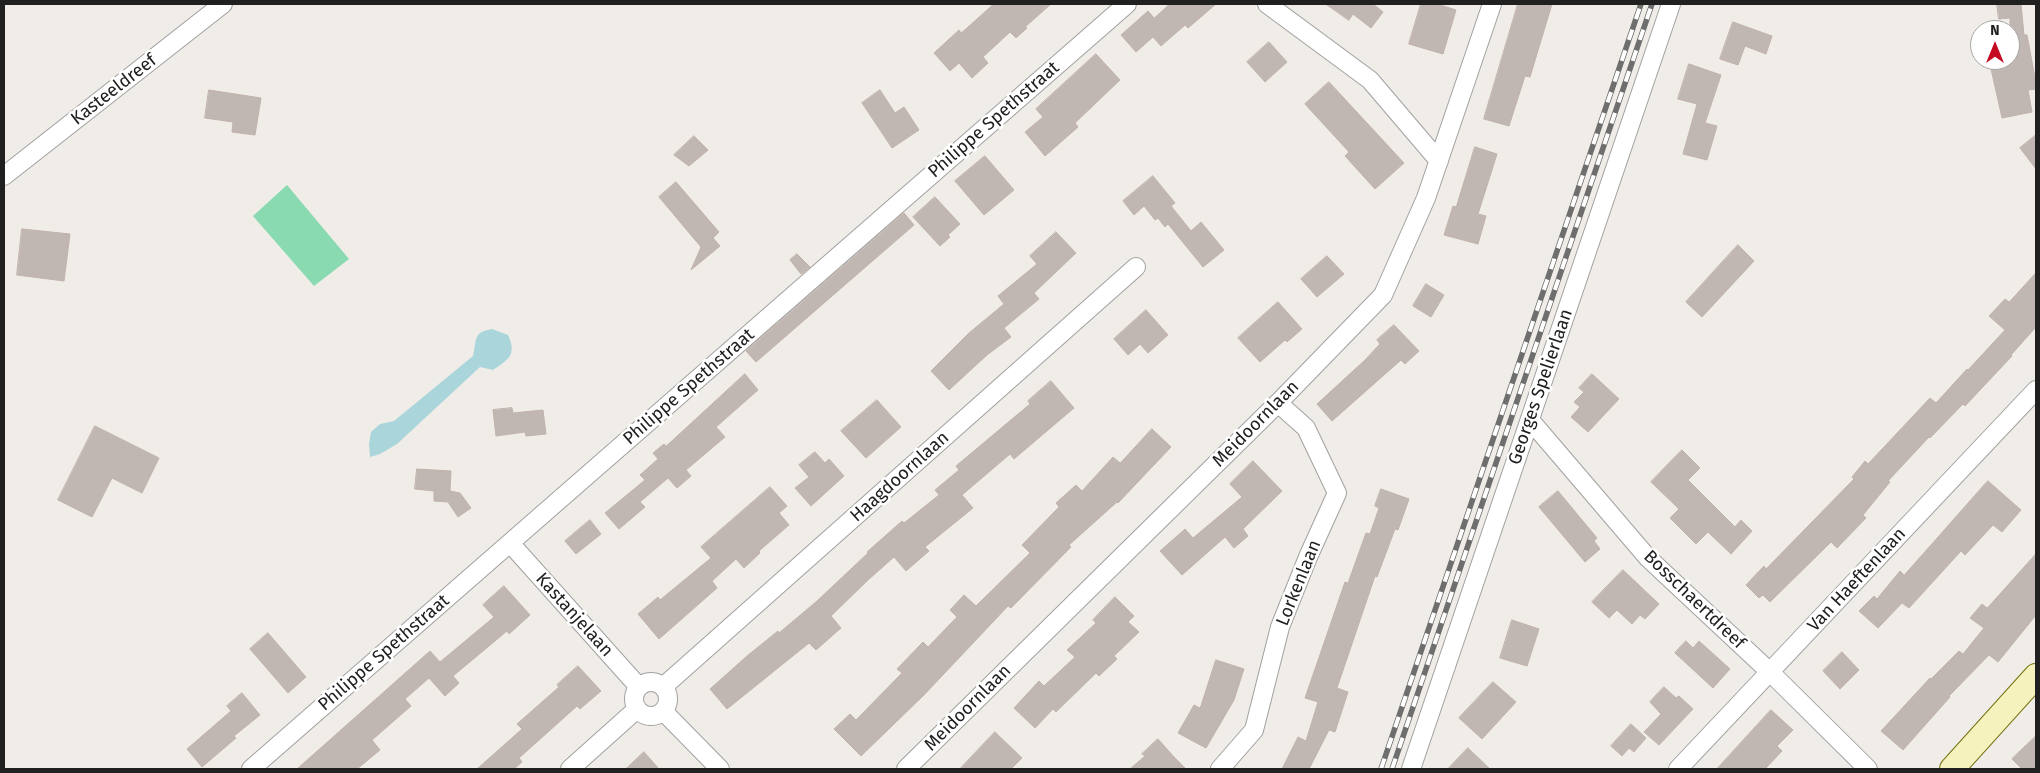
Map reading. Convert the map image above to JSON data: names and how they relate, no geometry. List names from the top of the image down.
{
  "streets": {
    "street": [
      "Kasteeldreef",
      "Philippe Spethstraat",
      "Georges Spelierlaan",
      "Meidoornlaan",
      "Haagdoornlaan",
      "Van Haeftenlaan",
      "Lorkenlaan",
      "Bosschaertdreef",
      "Kastanjelaan"
    ]
  },
  "crossings": [
    ["Philippe Spethstraat", "Kastanjelaan"],
    ["Georges Spelierlaan", "Bosschaertdreef"],
    ["Meidoornlaan", "Lorkenlaan"],
    ["Haagdoornlaan", "Kastanjelaan"],
    ["Van Haeftenlaan", "Bosschaertdreef"]
  ],
  "north": "top"
}
